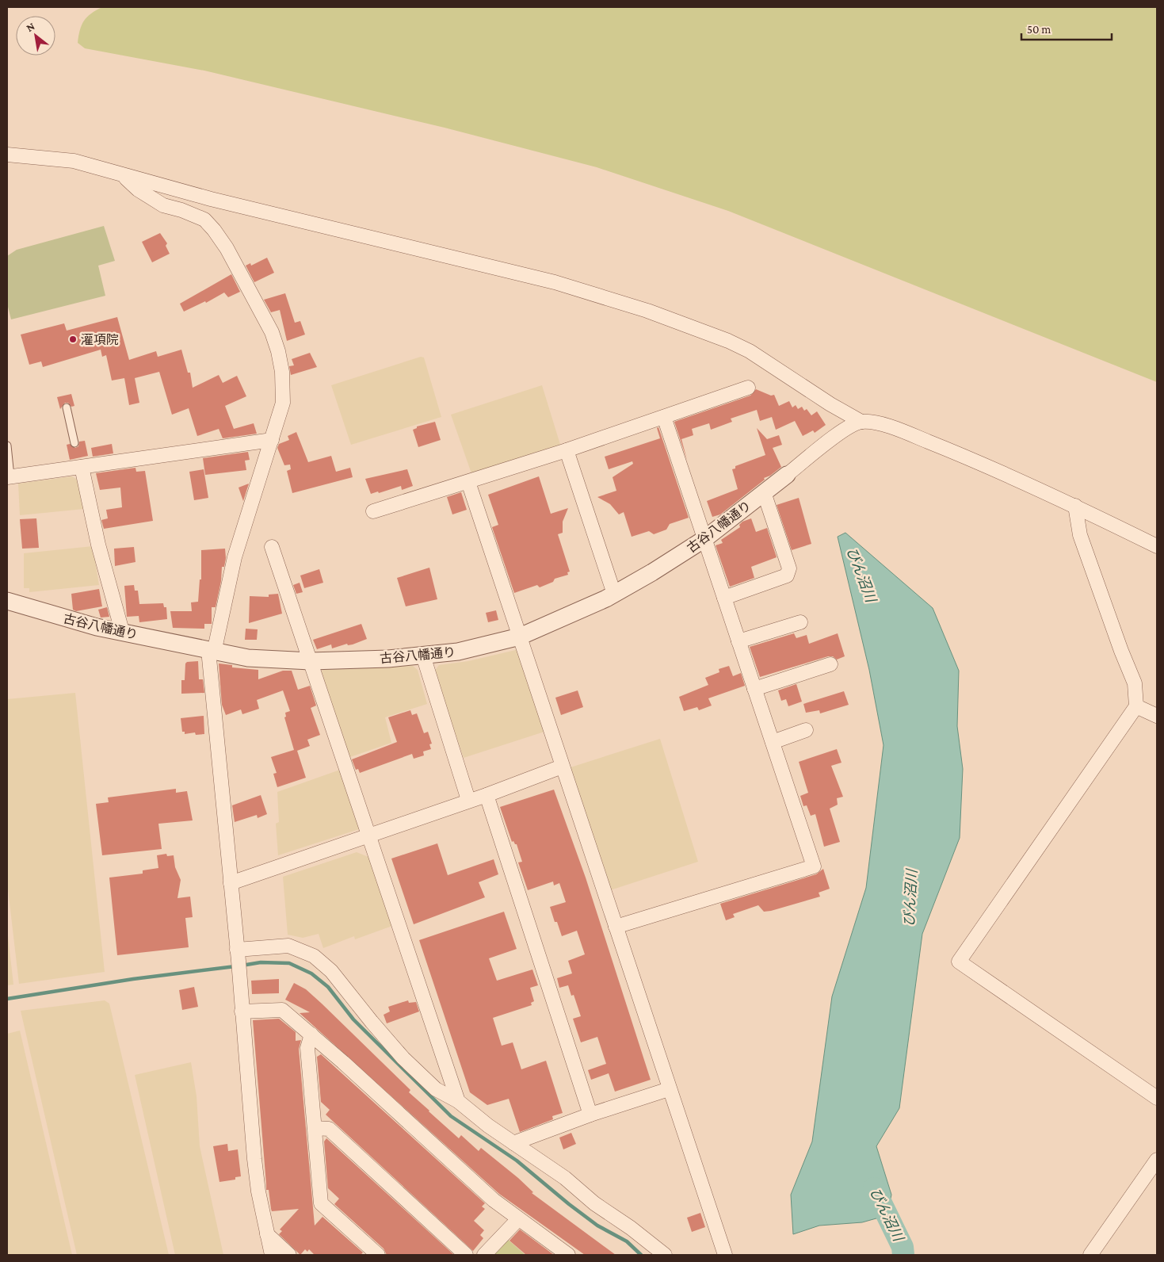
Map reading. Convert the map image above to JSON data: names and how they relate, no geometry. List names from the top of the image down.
{
  "streets": {
    "street": ["古谷八幡通り"]
  },
  "water": ["びん沼川"],
  "places": ["灌項院"],
  "scale_bar": "50 m",
  "north": "top left"
}
